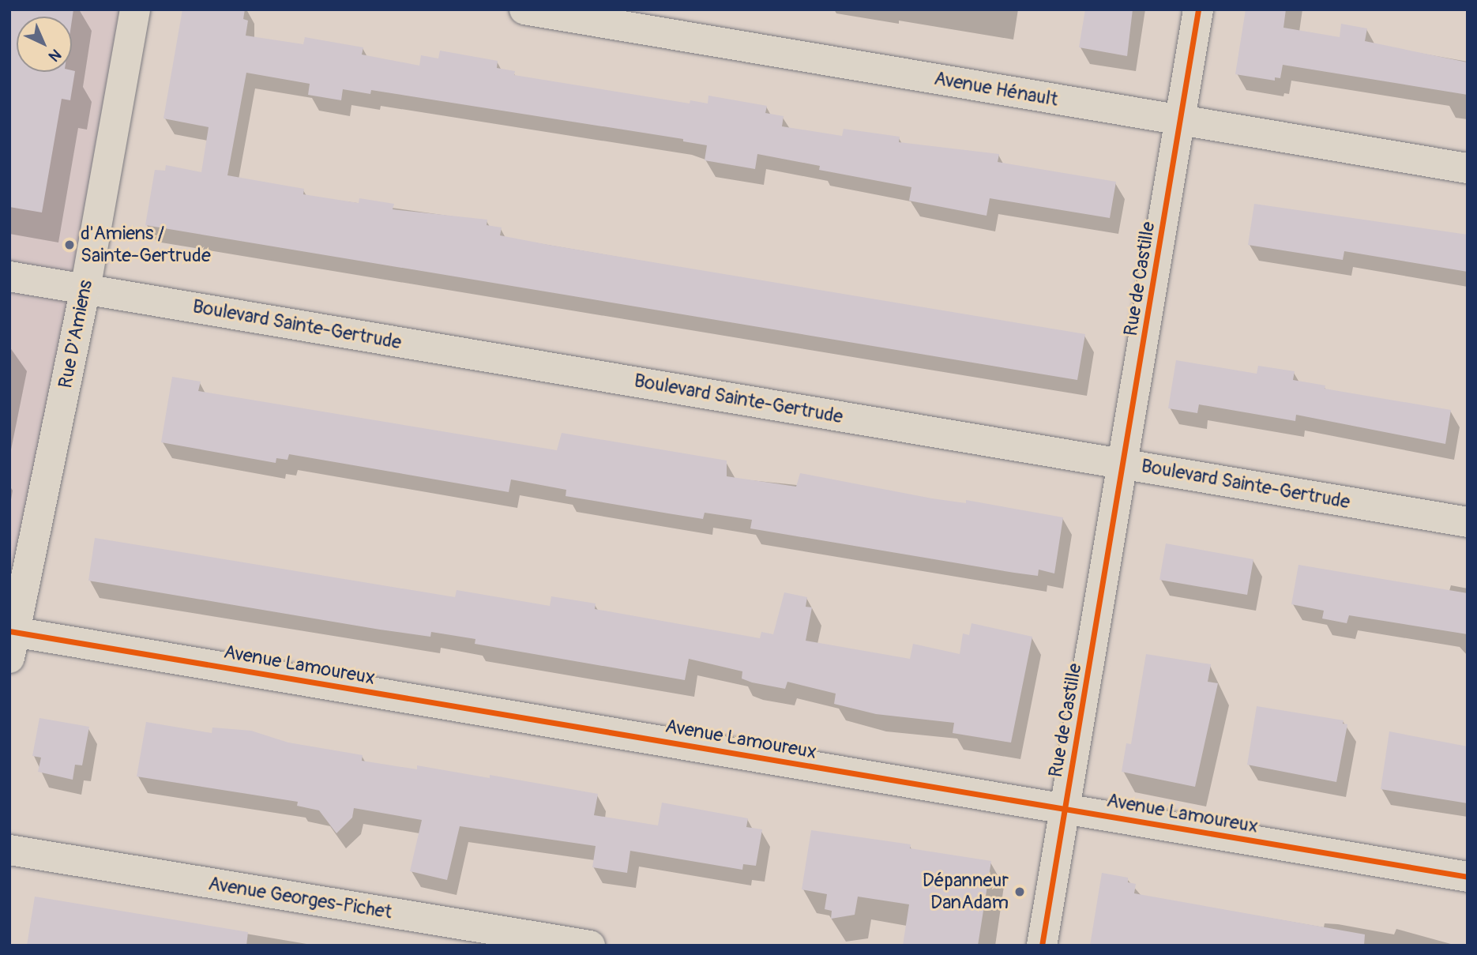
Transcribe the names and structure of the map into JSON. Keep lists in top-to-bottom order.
{
  "streets": {
    "street": [
      "Avenue Hénault",
      "Rue de Castille",
      "Boulevard Sainte-Gertrude",
      "Rue D'Amiens",
      "Avenue Lamoureux",
      "Avenue Georges-Pichet"
    ]
  },
  "crossings": [
    ["Avenue Hénault", "Rue de Castille"],
    ["Rue de Castille", "Boulevard Sainte-Gertrude"],
    ["Rue de Castille", "Avenue Lamoureux"],
    ["Boulevard Sainte-Gertrude", "Rue D'Amiens"],
    ["Rue D'Amiens", "Avenue Lamoureux"]
  ],
  "places": ["d'Amiens / Sainte-Gertrude", "Dépanneur DanAdam"],
  "north": "bottom right"
}
